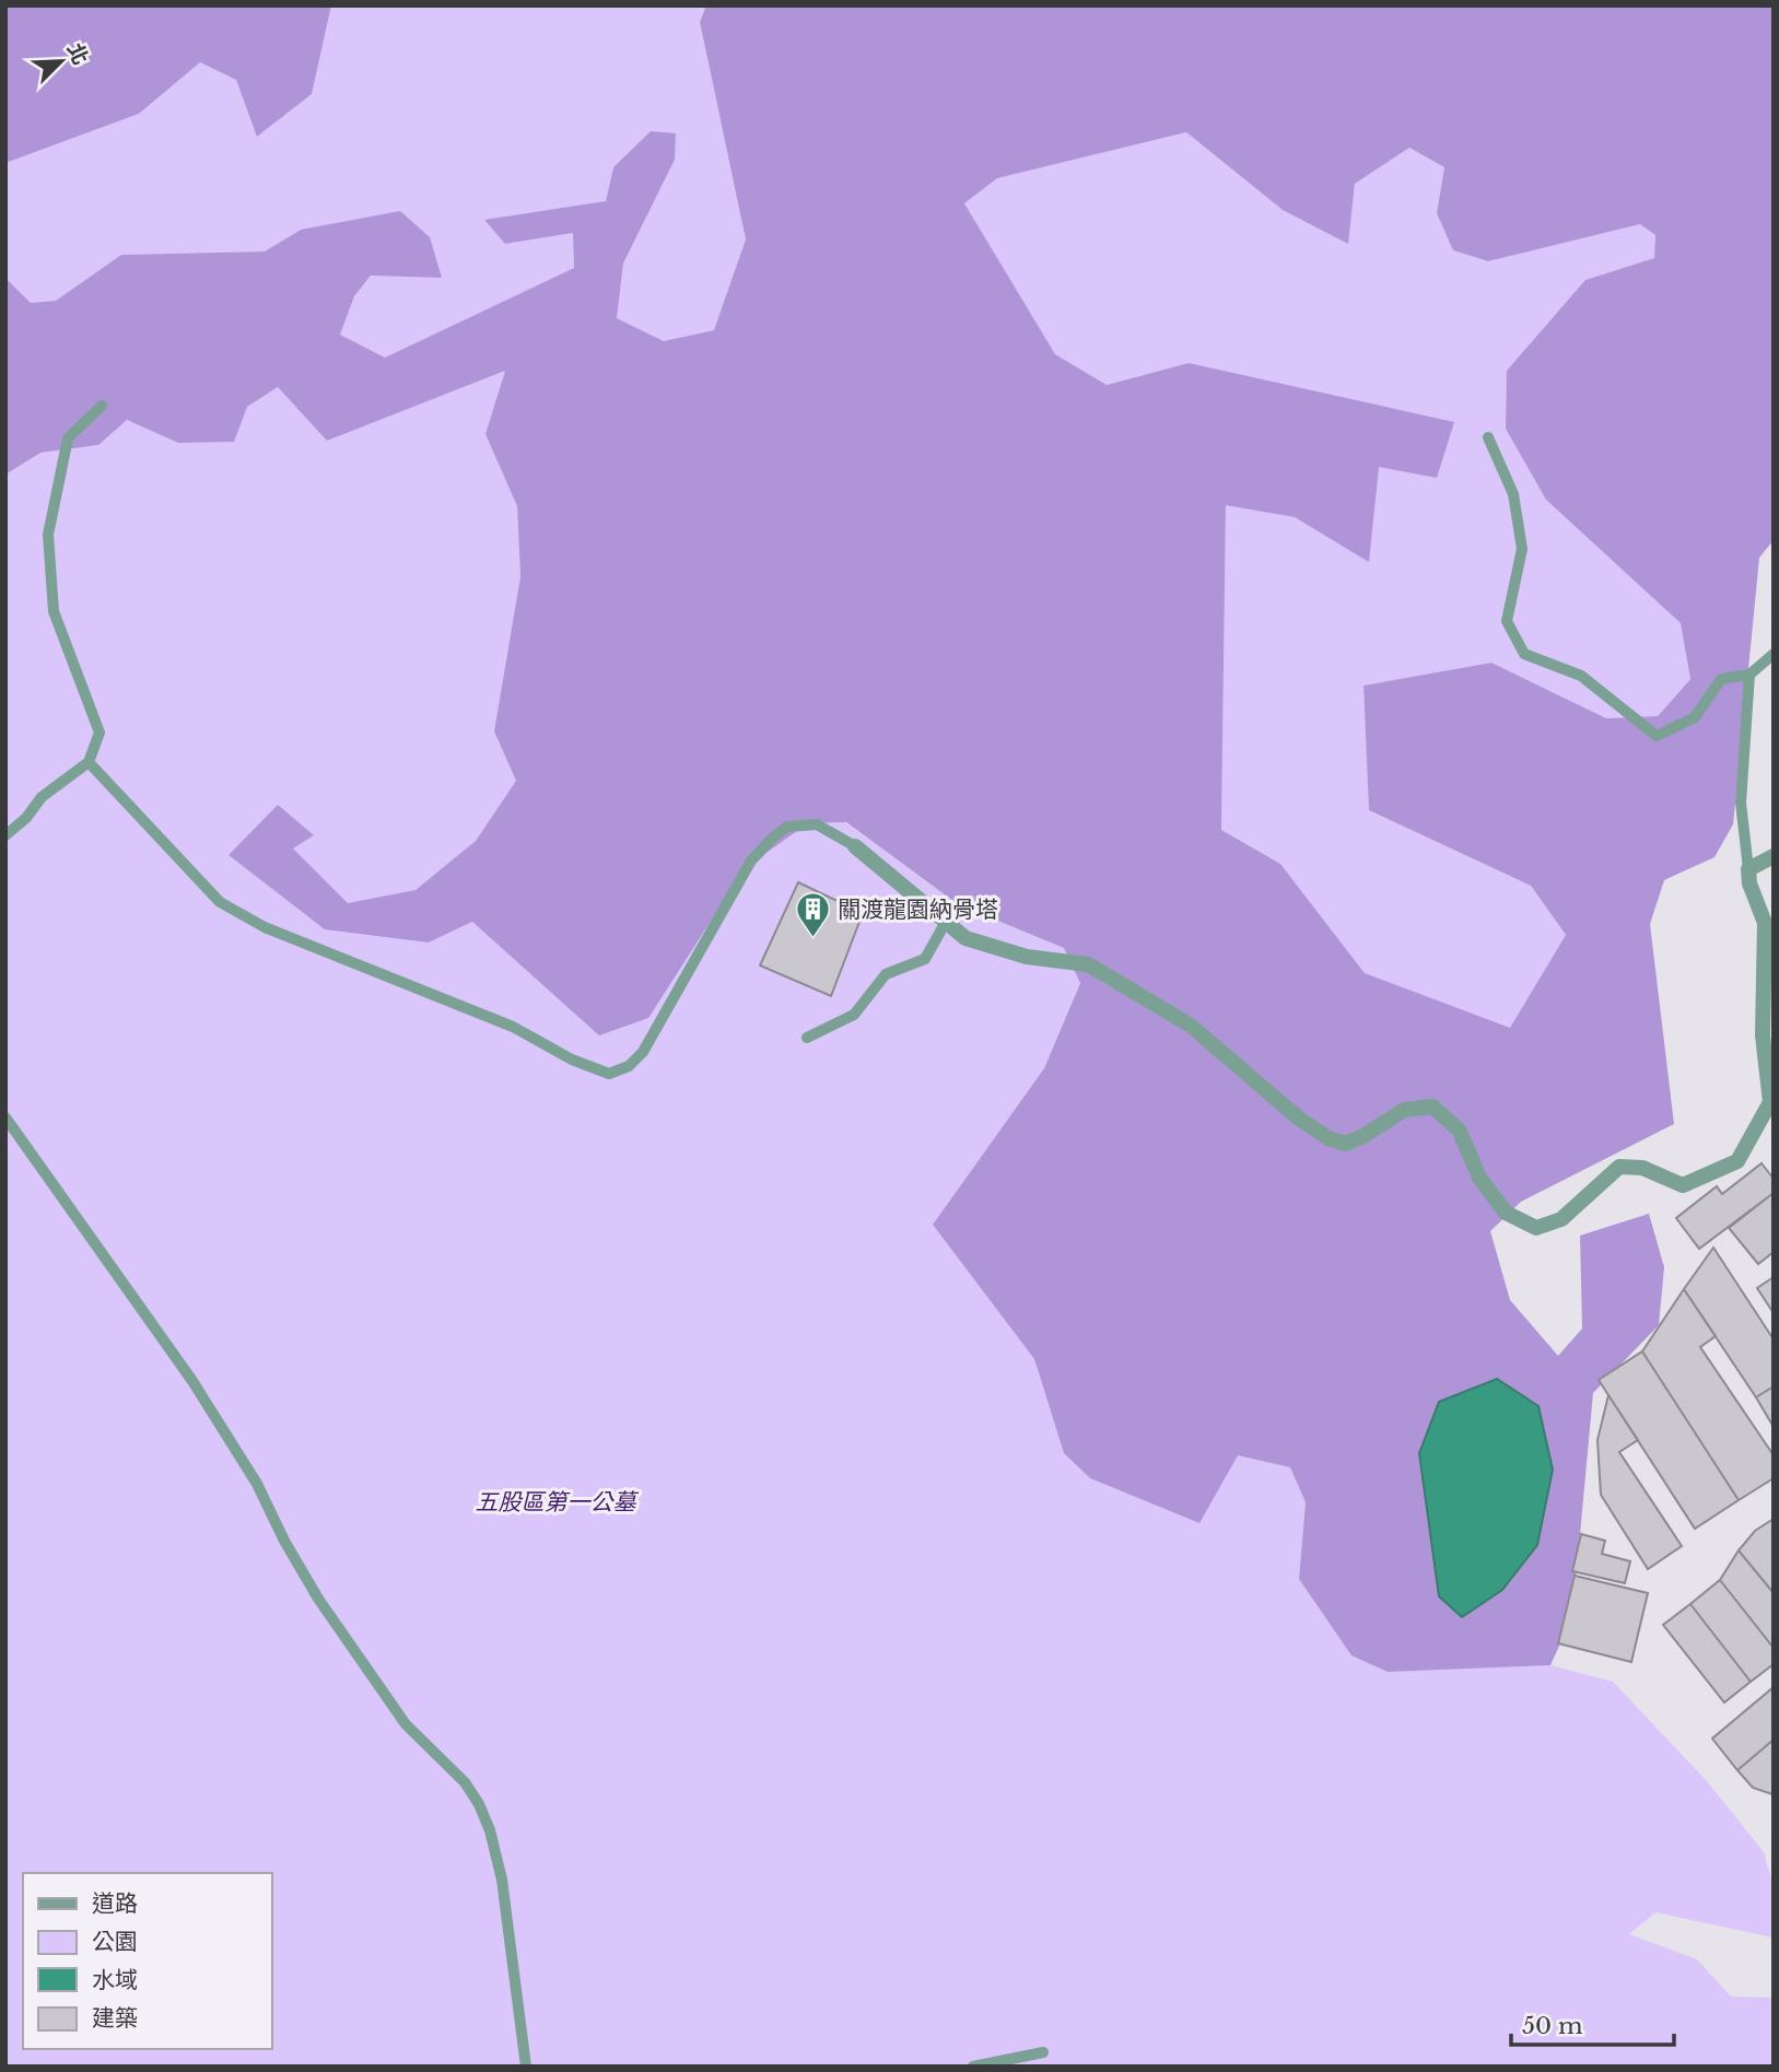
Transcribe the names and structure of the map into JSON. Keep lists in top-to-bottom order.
{
  "parks": ["五股區第一公墓"],
  "places": {
    "building": ["關渡龍園納骨塔"]
  },
  "legend": [
    "道路",
    "公園",
    "水域",
    "建築"
  ],
  "scale_bar": "50 m",
  "north": "top right"
}
